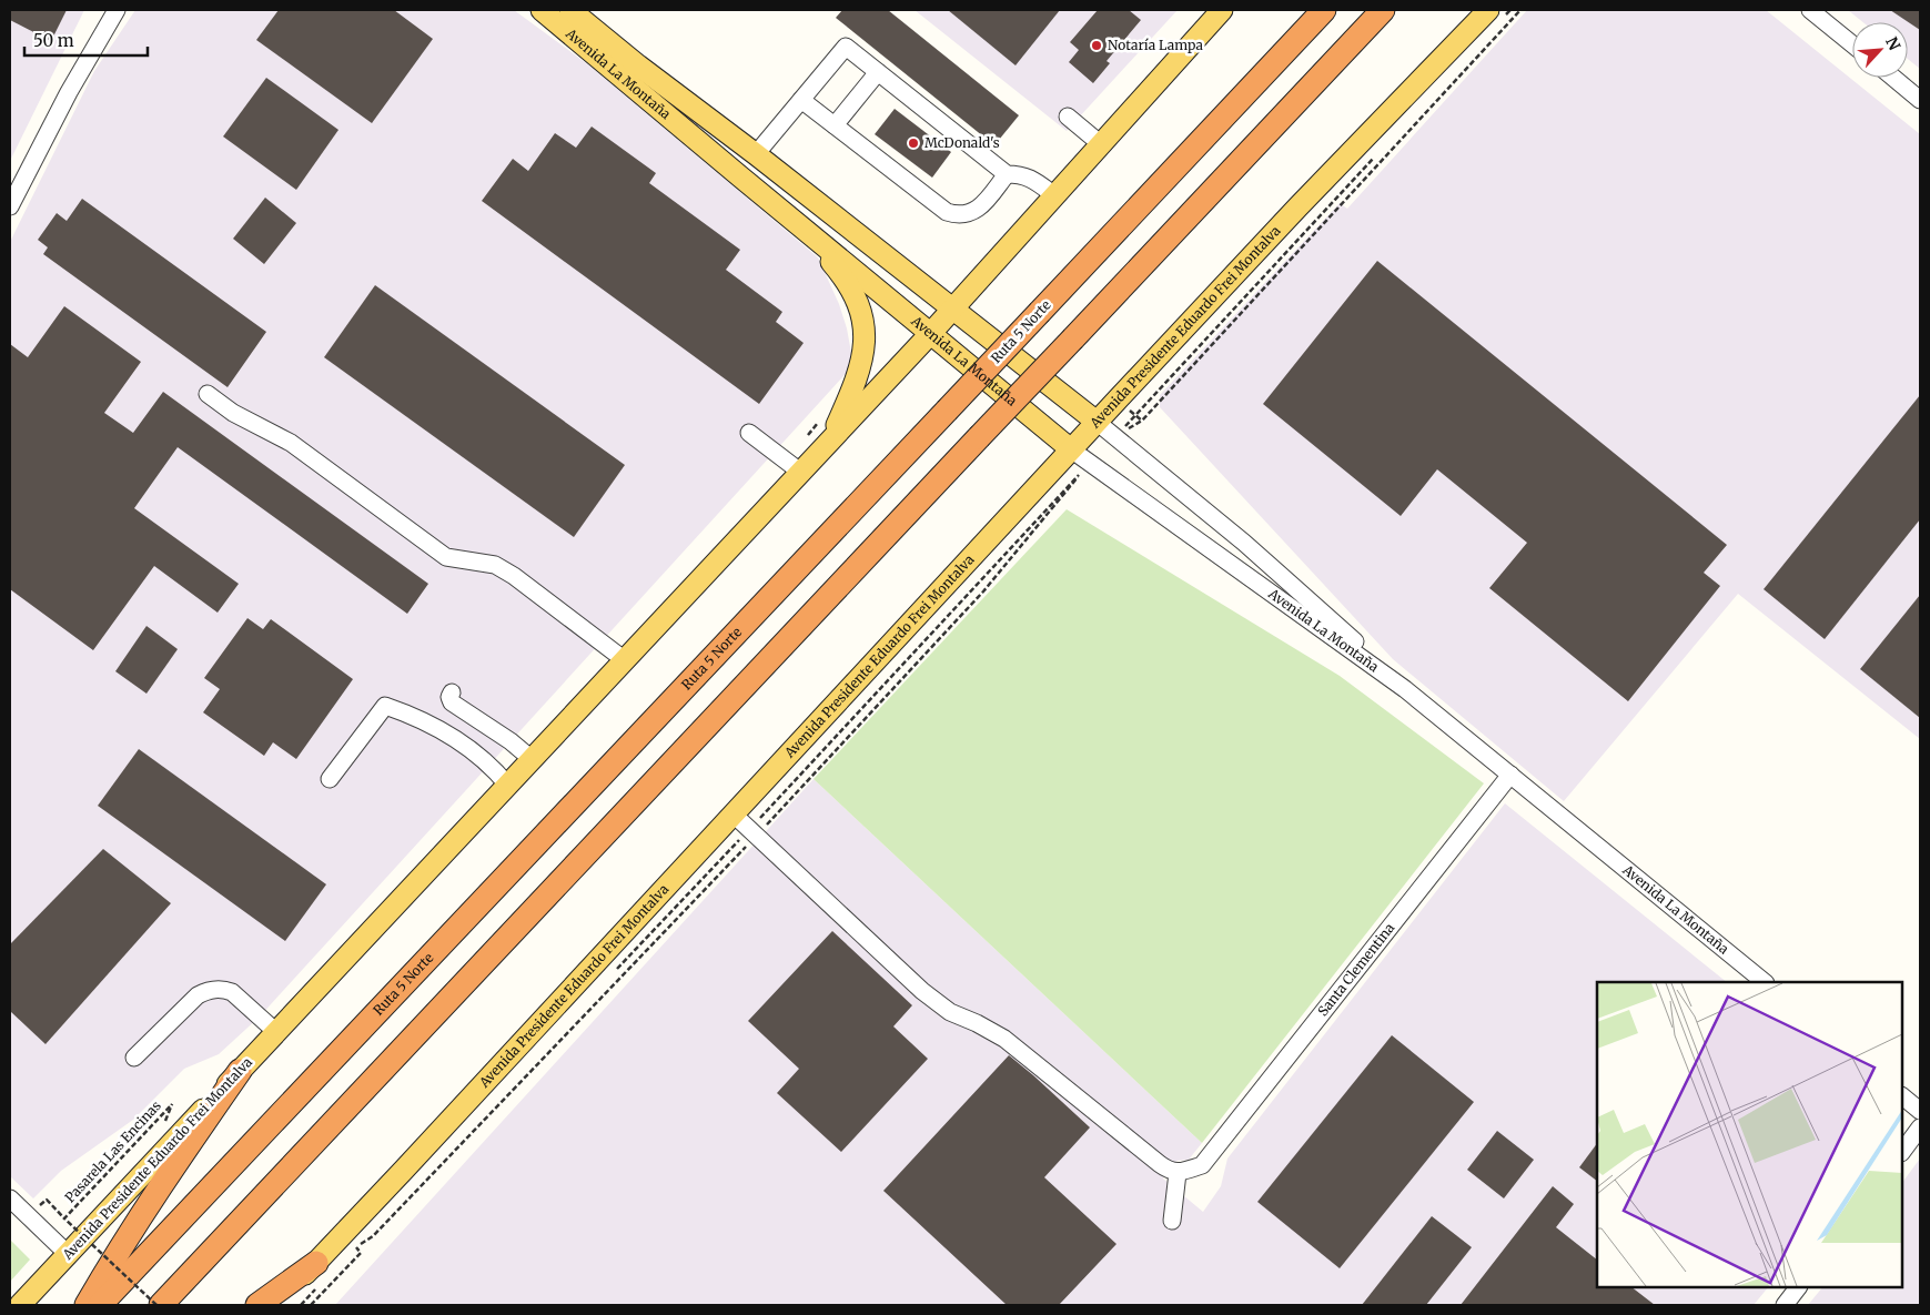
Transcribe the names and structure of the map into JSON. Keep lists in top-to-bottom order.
{
  "streets": {
    "highway": ["Ruta 5 Norte"],
    "main road": ["Avenida La Montaña", "Avenida Presidente Eduardo Frei Montalva"],
    "street": ["Santa Clementina"],
    "path": ["Pasarela Las Encinas"]
  },
  "crossings": [
    ["Avenida La Montaña", "Avenida Presidente Eduardo Frei Montalva"],
    ["Avenida La Montaña", "Santa Clementina"]
  ],
  "places": ["Notaría Lampa", "McDonald's"],
  "scale_bar": "50 m",
  "north": "top right"
}
